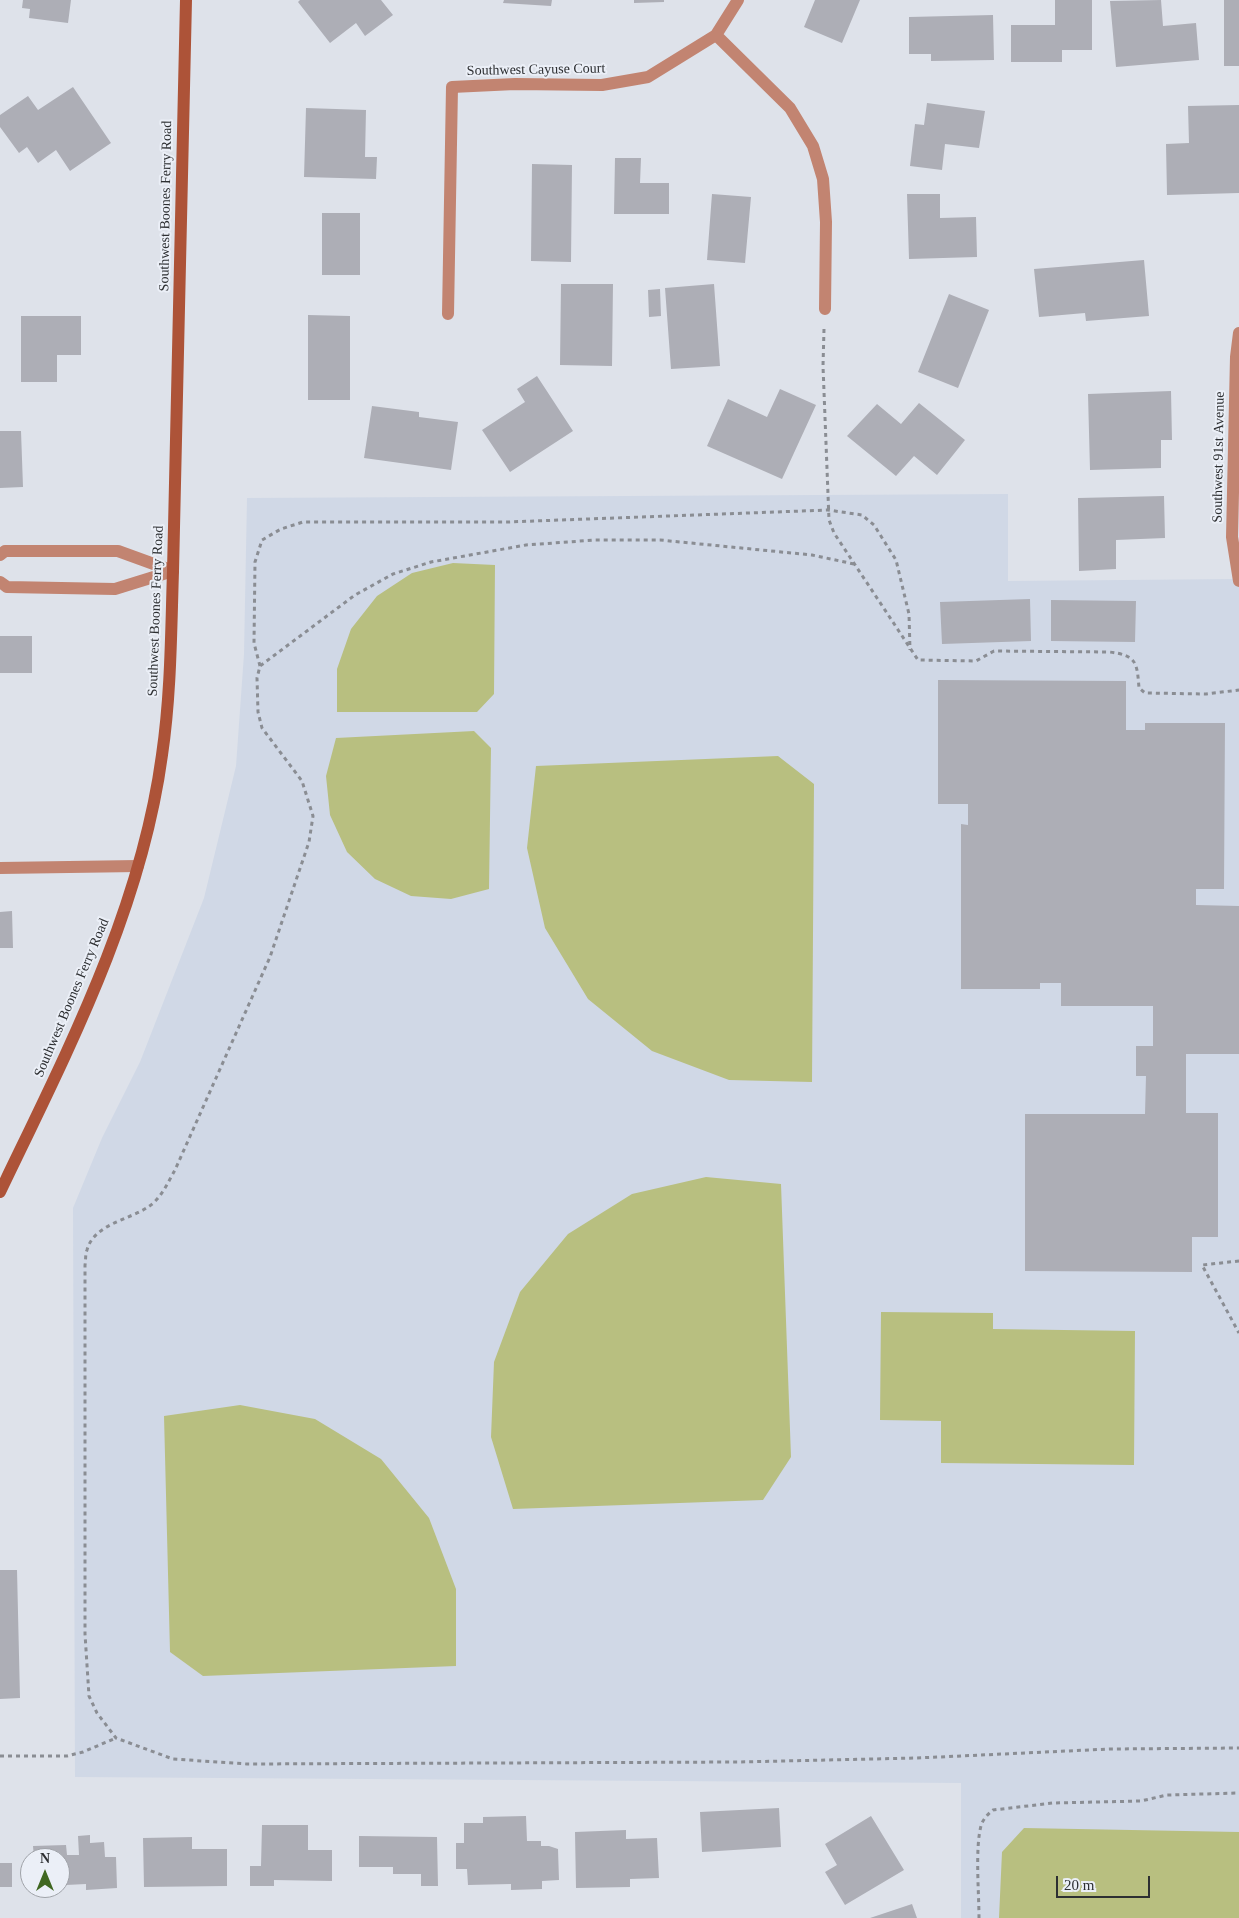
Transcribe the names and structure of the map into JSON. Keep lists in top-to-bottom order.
{
  "streets": {
    "main road": ["Southwest Boones Ferry Road"],
    "street": ["Southwest Cayuse Court", "Southwest 91st Avenue"]
  },
  "scale_bar": "20 m",
  "north": "top"
}
